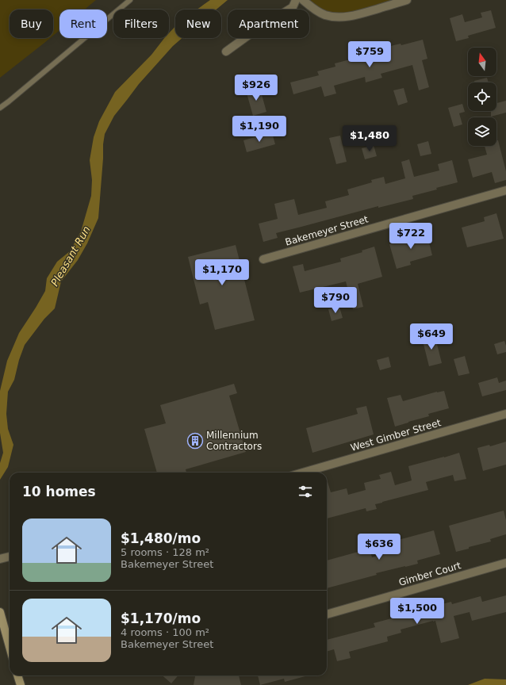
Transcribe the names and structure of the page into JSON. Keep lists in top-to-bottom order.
{
  "streets": {
    "street": ["Bakemeyer Street", "West Gimber Street", "Gimber Court"]
  },
  "water": ["Pleasant Run"],
  "places": {
    "building": ["Millennium Contractors"]
  },
  "north": "top",
  "page": {
    "chip": [
      "Buy",
      "Rent",
      "Filters",
      "New",
      "Apartment"
    ],
    "price": [
      "$759",
      "$926",
      "$1,190",
      "$1,480",
      "$722",
      "$1,170",
      "$790",
      "$649",
      "$636",
      "$1,500"
    ],
    "heading": "10 homes",
    "list": [
      {
        "name": "$1,480/mo",
        "note": "5 rooms · 128 m² · Bakemeyer Street"
      },
      {
        "name": "$1,170/mo",
        "note": "4 rooms · 100 m² · Bakemeyer Street"
      }
    ]
  }
}
